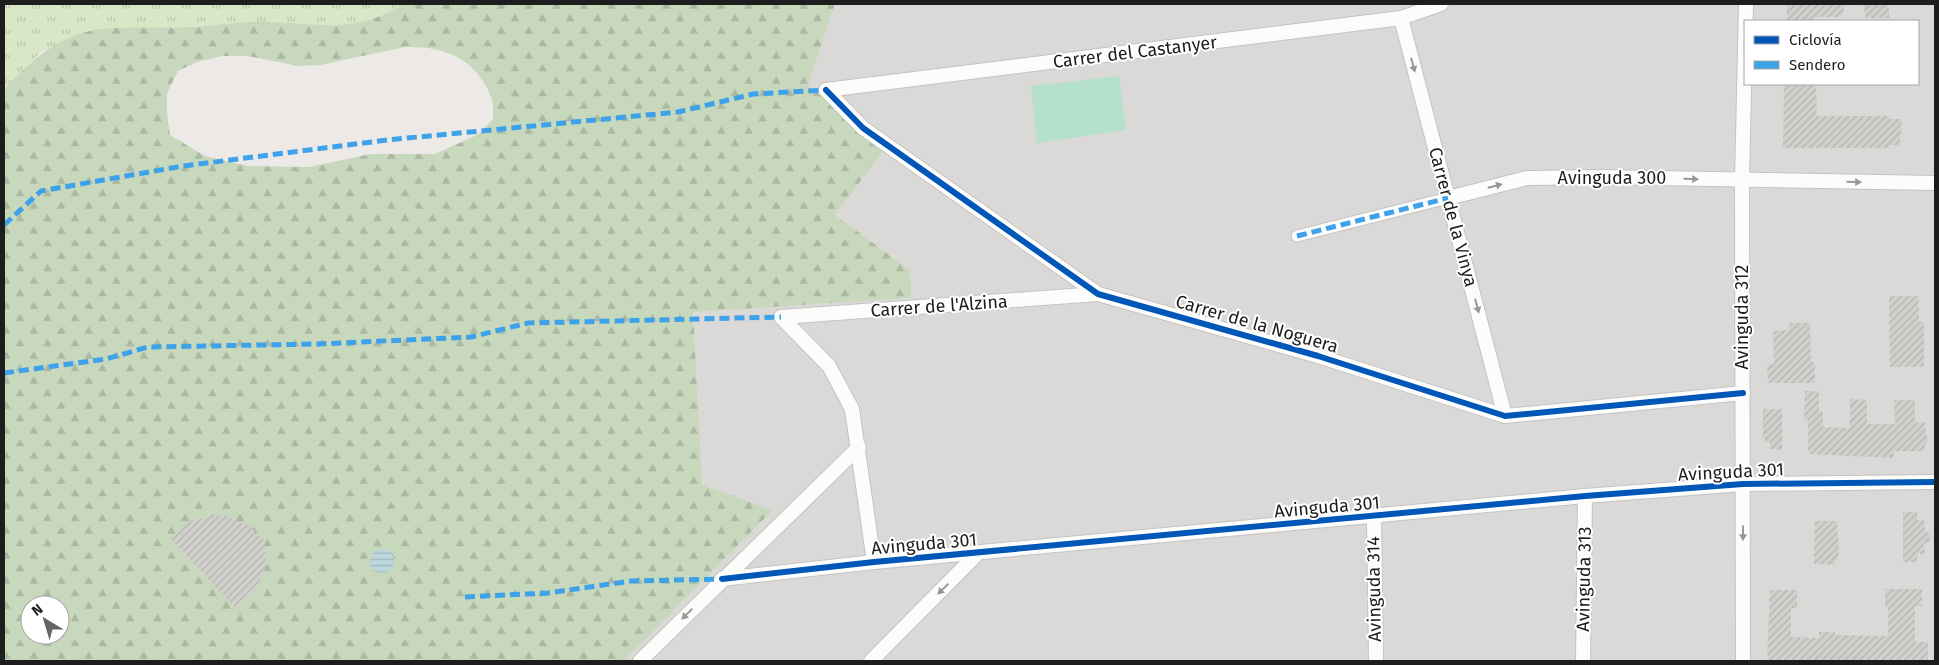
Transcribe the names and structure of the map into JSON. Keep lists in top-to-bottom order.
{
  "streets": {
    "street": [
      "Carrer del Castanyer",
      "Avinguda 300",
      "Carrer de la Vinya",
      "Carrer de l'Alzina",
      "Avinguda 312",
      "Carrer de la Noguera",
      "Avinguda 301",
      "Avinguda 313",
      "Avinguda 314"
    ]
  },
  "crossings": [
    ["Carrer del Castanyer", "Carrer de la Vinya"],
    ["Carrer del Castanyer", "Carrer de la Noguera"],
    ["Avinguda 300", "Carrer de la Vinya"],
    ["Avinguda 300", "Avinguda 312"],
    ["Carrer de la Vinya", "Carrer de la Noguera"],
    ["Carrer de l'Alzina", "Carrer de la Noguera"],
    ["Avinguda 312", "Carrer de la Noguera"],
    ["Avinguda 312", "Avinguda 301"],
    ["Avinguda 301", "Avinguda 313"],
    ["Avinguda 301", "Avinguda 314"]
  ],
  "one_way": ["Avinguda 300", "Carrer de la Vinya"],
  "legend": ["Ciclovía", "Sendero"],
  "north": "top left"
}
